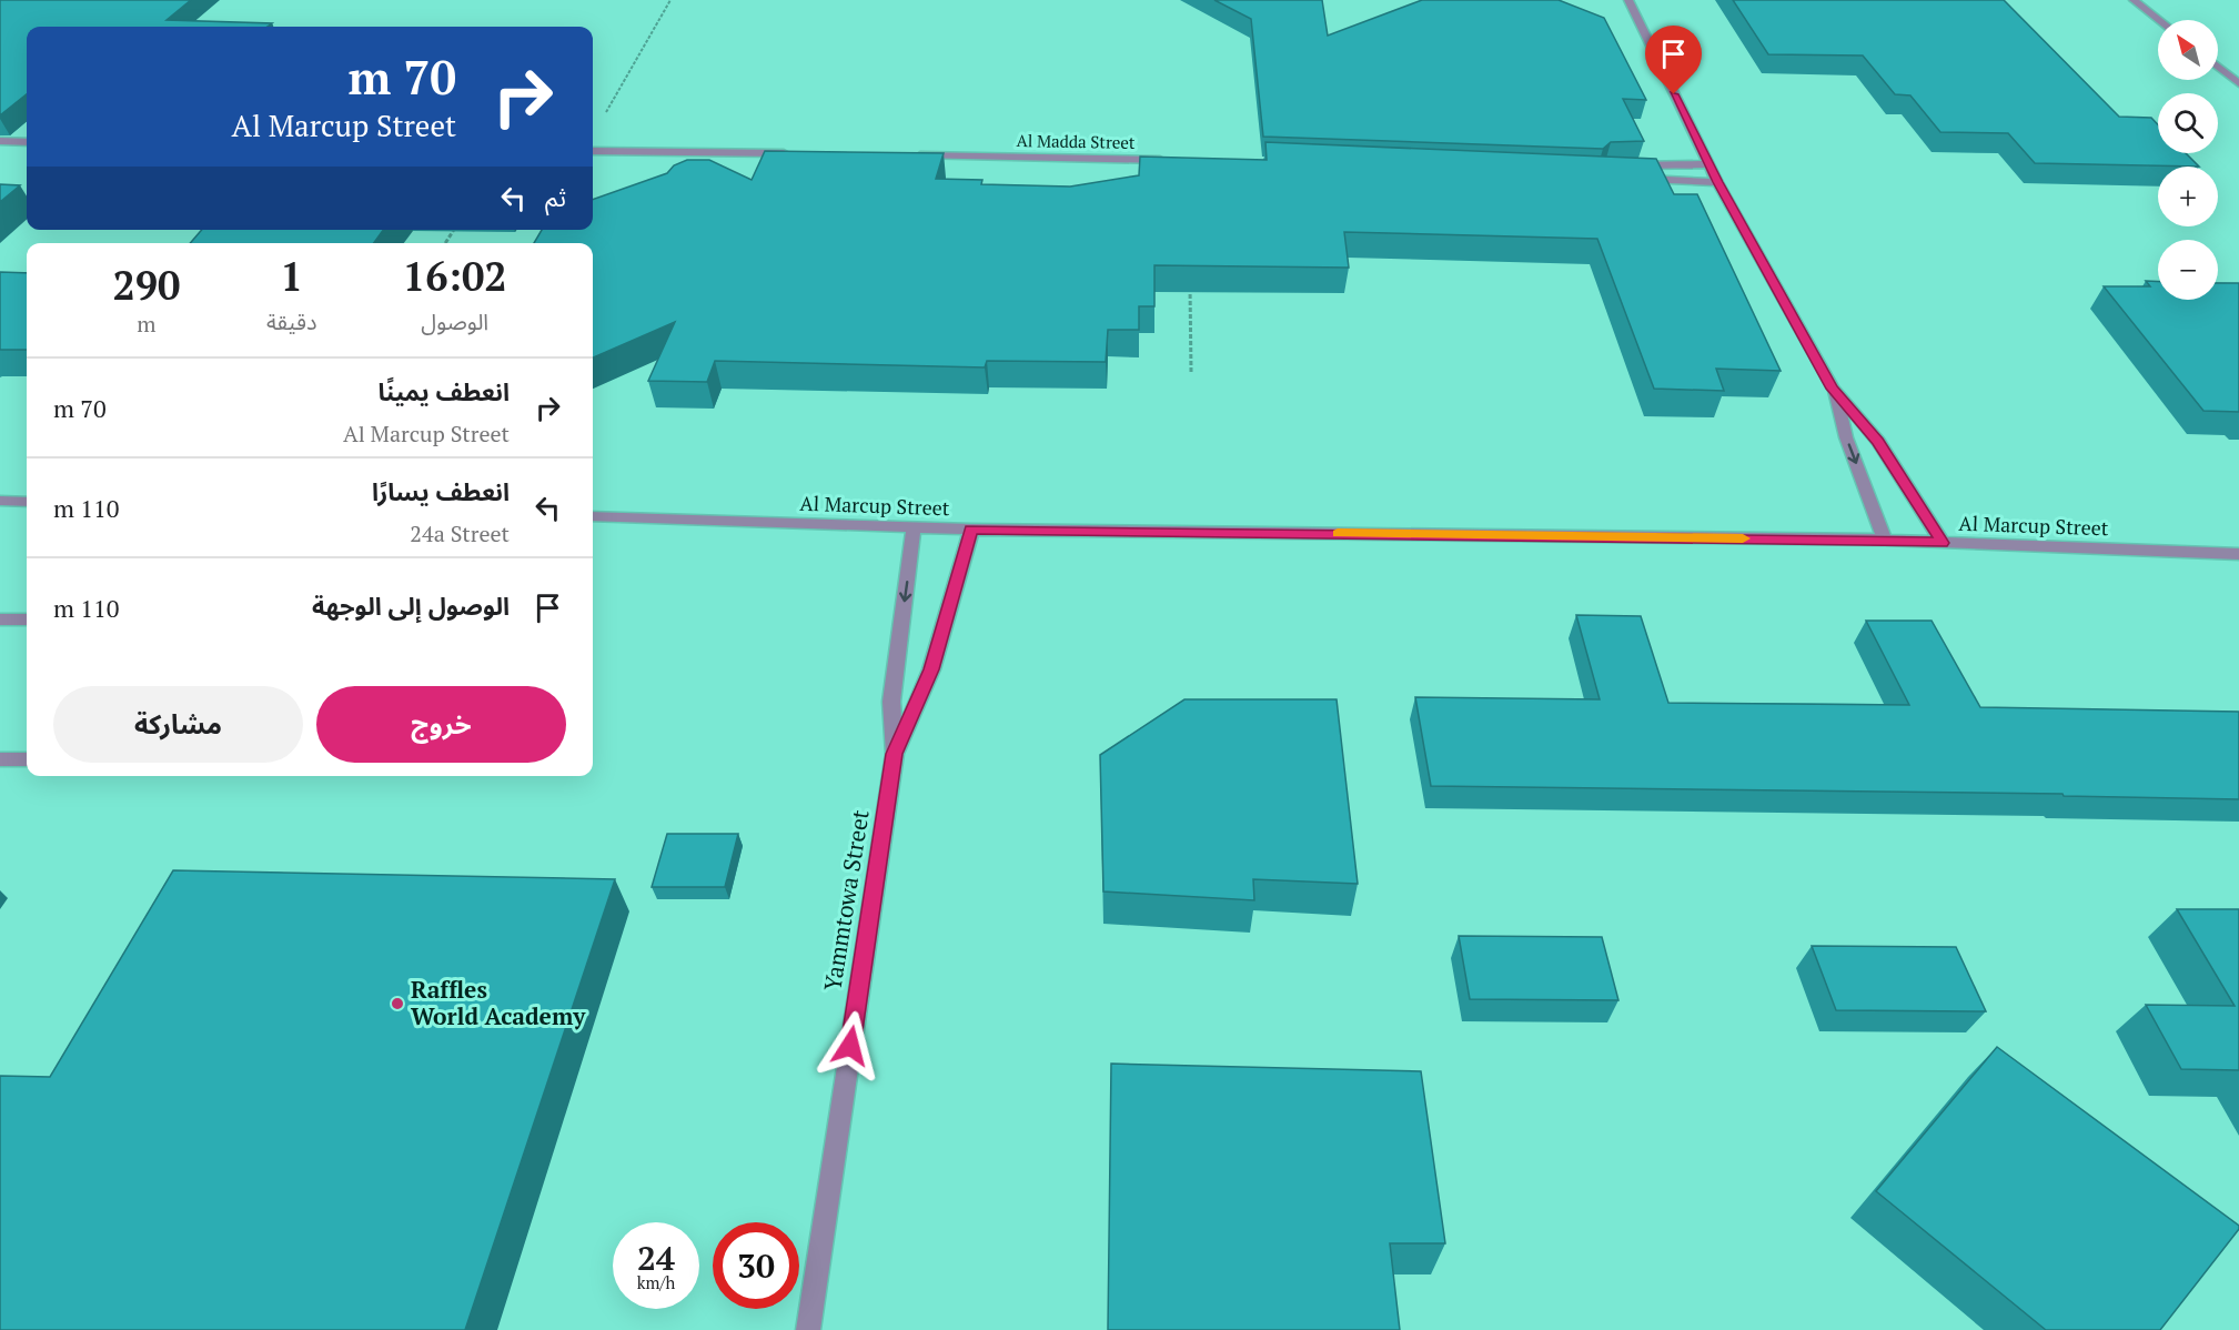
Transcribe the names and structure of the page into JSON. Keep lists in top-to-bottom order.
{
  "streets": {
    "street": ["Al Madda Street", "Al Marcup Street", "Yammtowa Street"]
  },
  "crossings": [
    ["Al Marcup Street", "Yammtowa Street"]
  ],
  "places": ["Raffles World Academy"],
  "north": "top left",
  "page": {
    "map_buttons": ["+", "−"],
    "turn": ["70 m", "Al Marcup Street"],
    "then": "ثم",
    "eta": [
      "16:02",
      "الوصول",
      "1",
      "دقيقة",
      "290",
      "m"
    ],
    "list": [
      {
        "name": "انعطف يمينًا",
        "note": "Al Marcup Street",
        "value": "70 m"
      },
      {
        "name": "انعطف يسارًا",
        "note": "24a Street",
        "value": "110 m"
      },
      {
        "name": "الوصول إلى الوجهة",
        "value": "110 m"
      }
    ],
    "buttons": ["خروج", "مشاركة"],
    "speed": "24 km/h",
    "limit": "30"
  }
}
